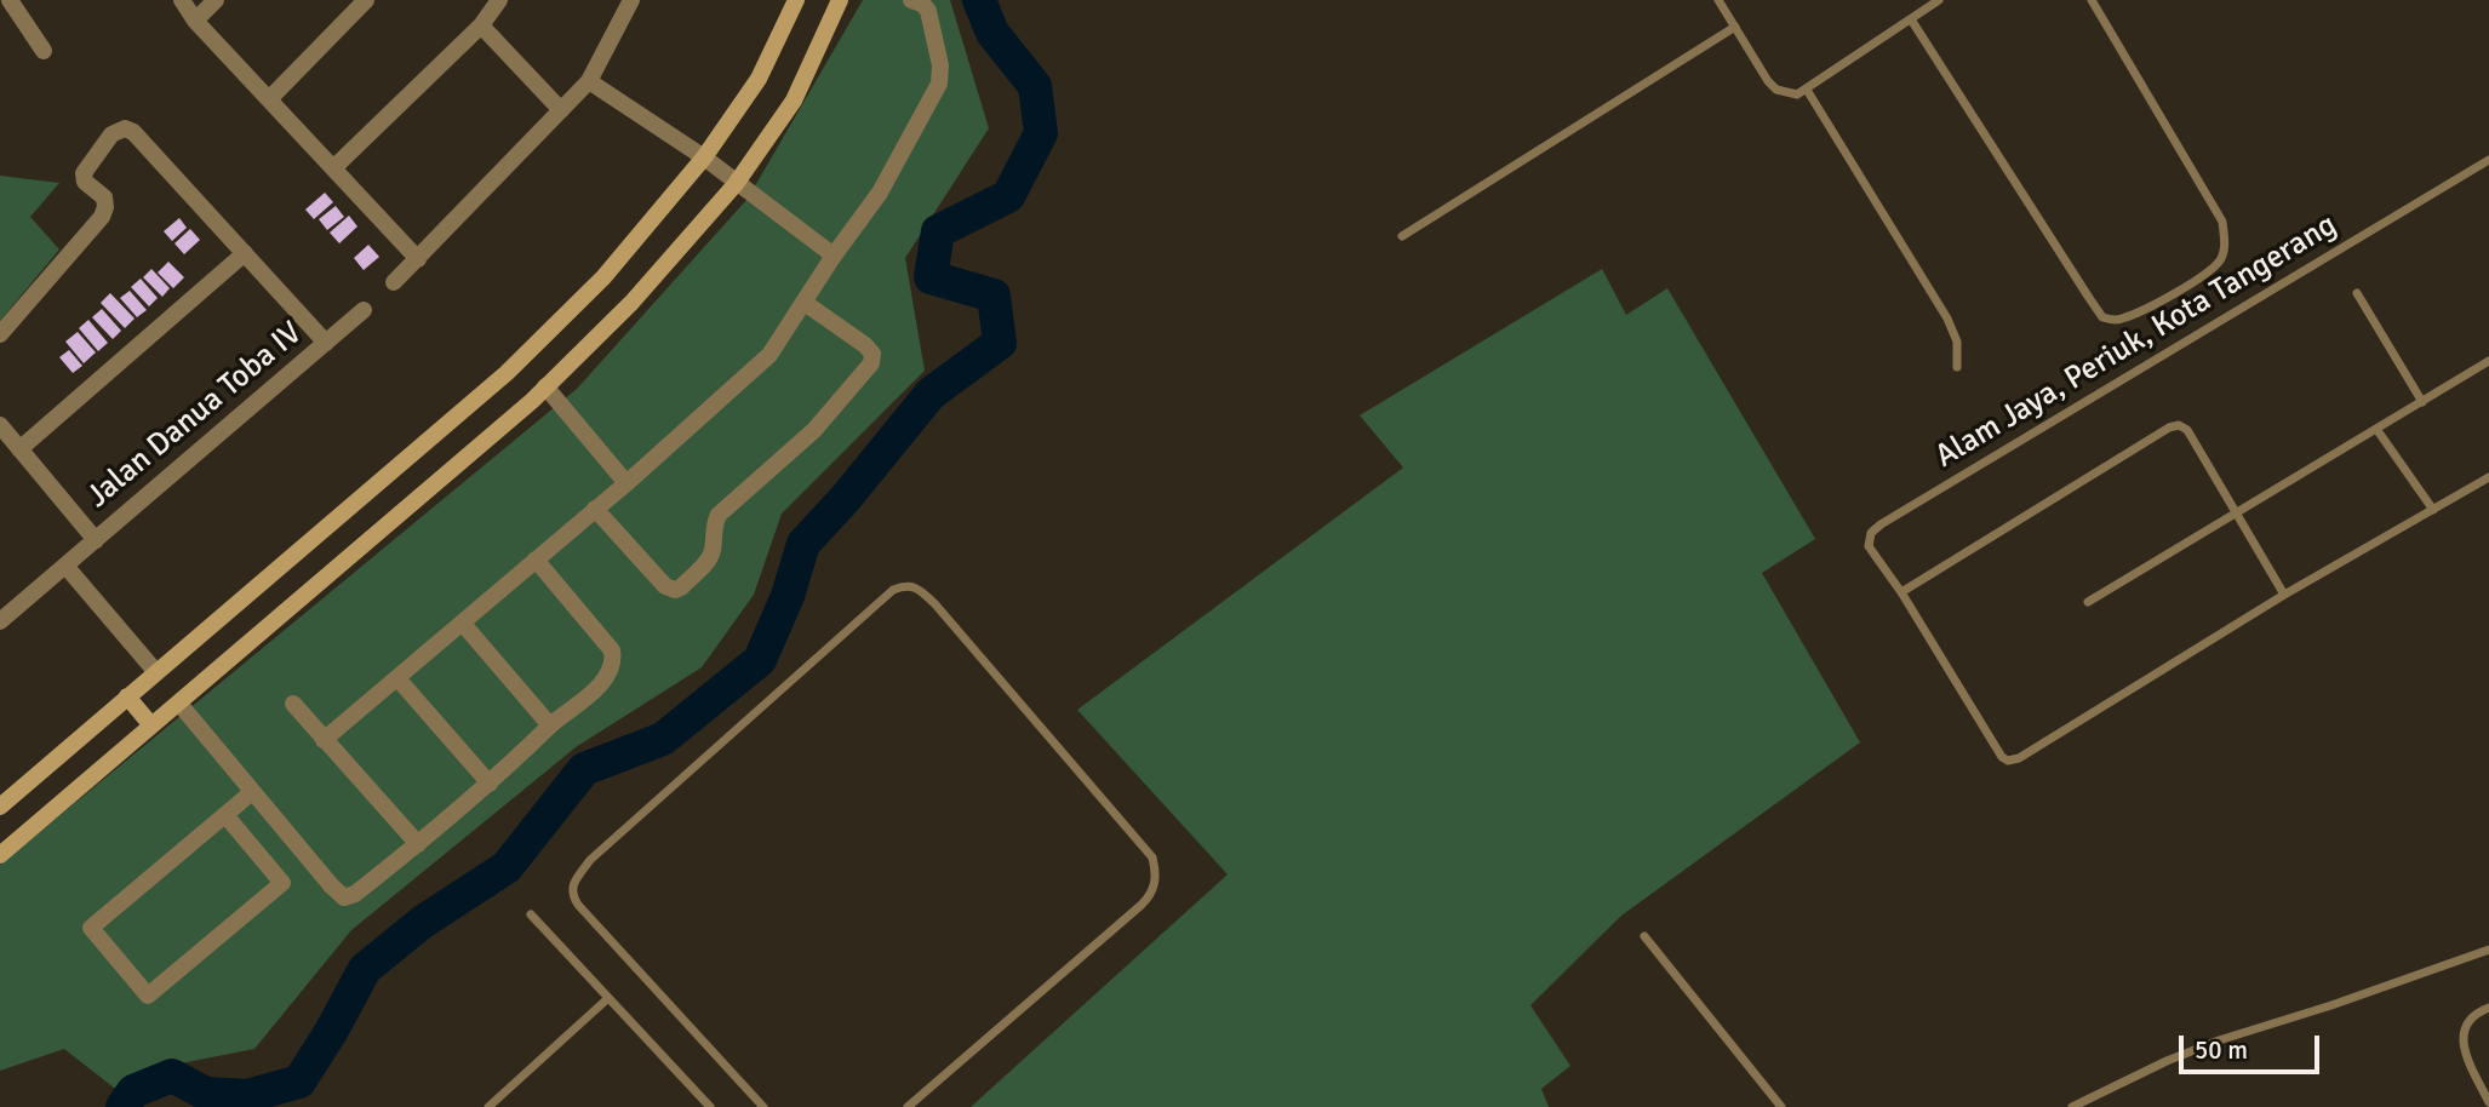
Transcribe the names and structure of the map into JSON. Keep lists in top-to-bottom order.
{
  "streets": {
    "street": ["Jalan Danua Toba IV"],
    "lane": ["Alam Jaya, Periuk, Kota Tangerang"]
  },
  "scale_bar": "50 m"
}
